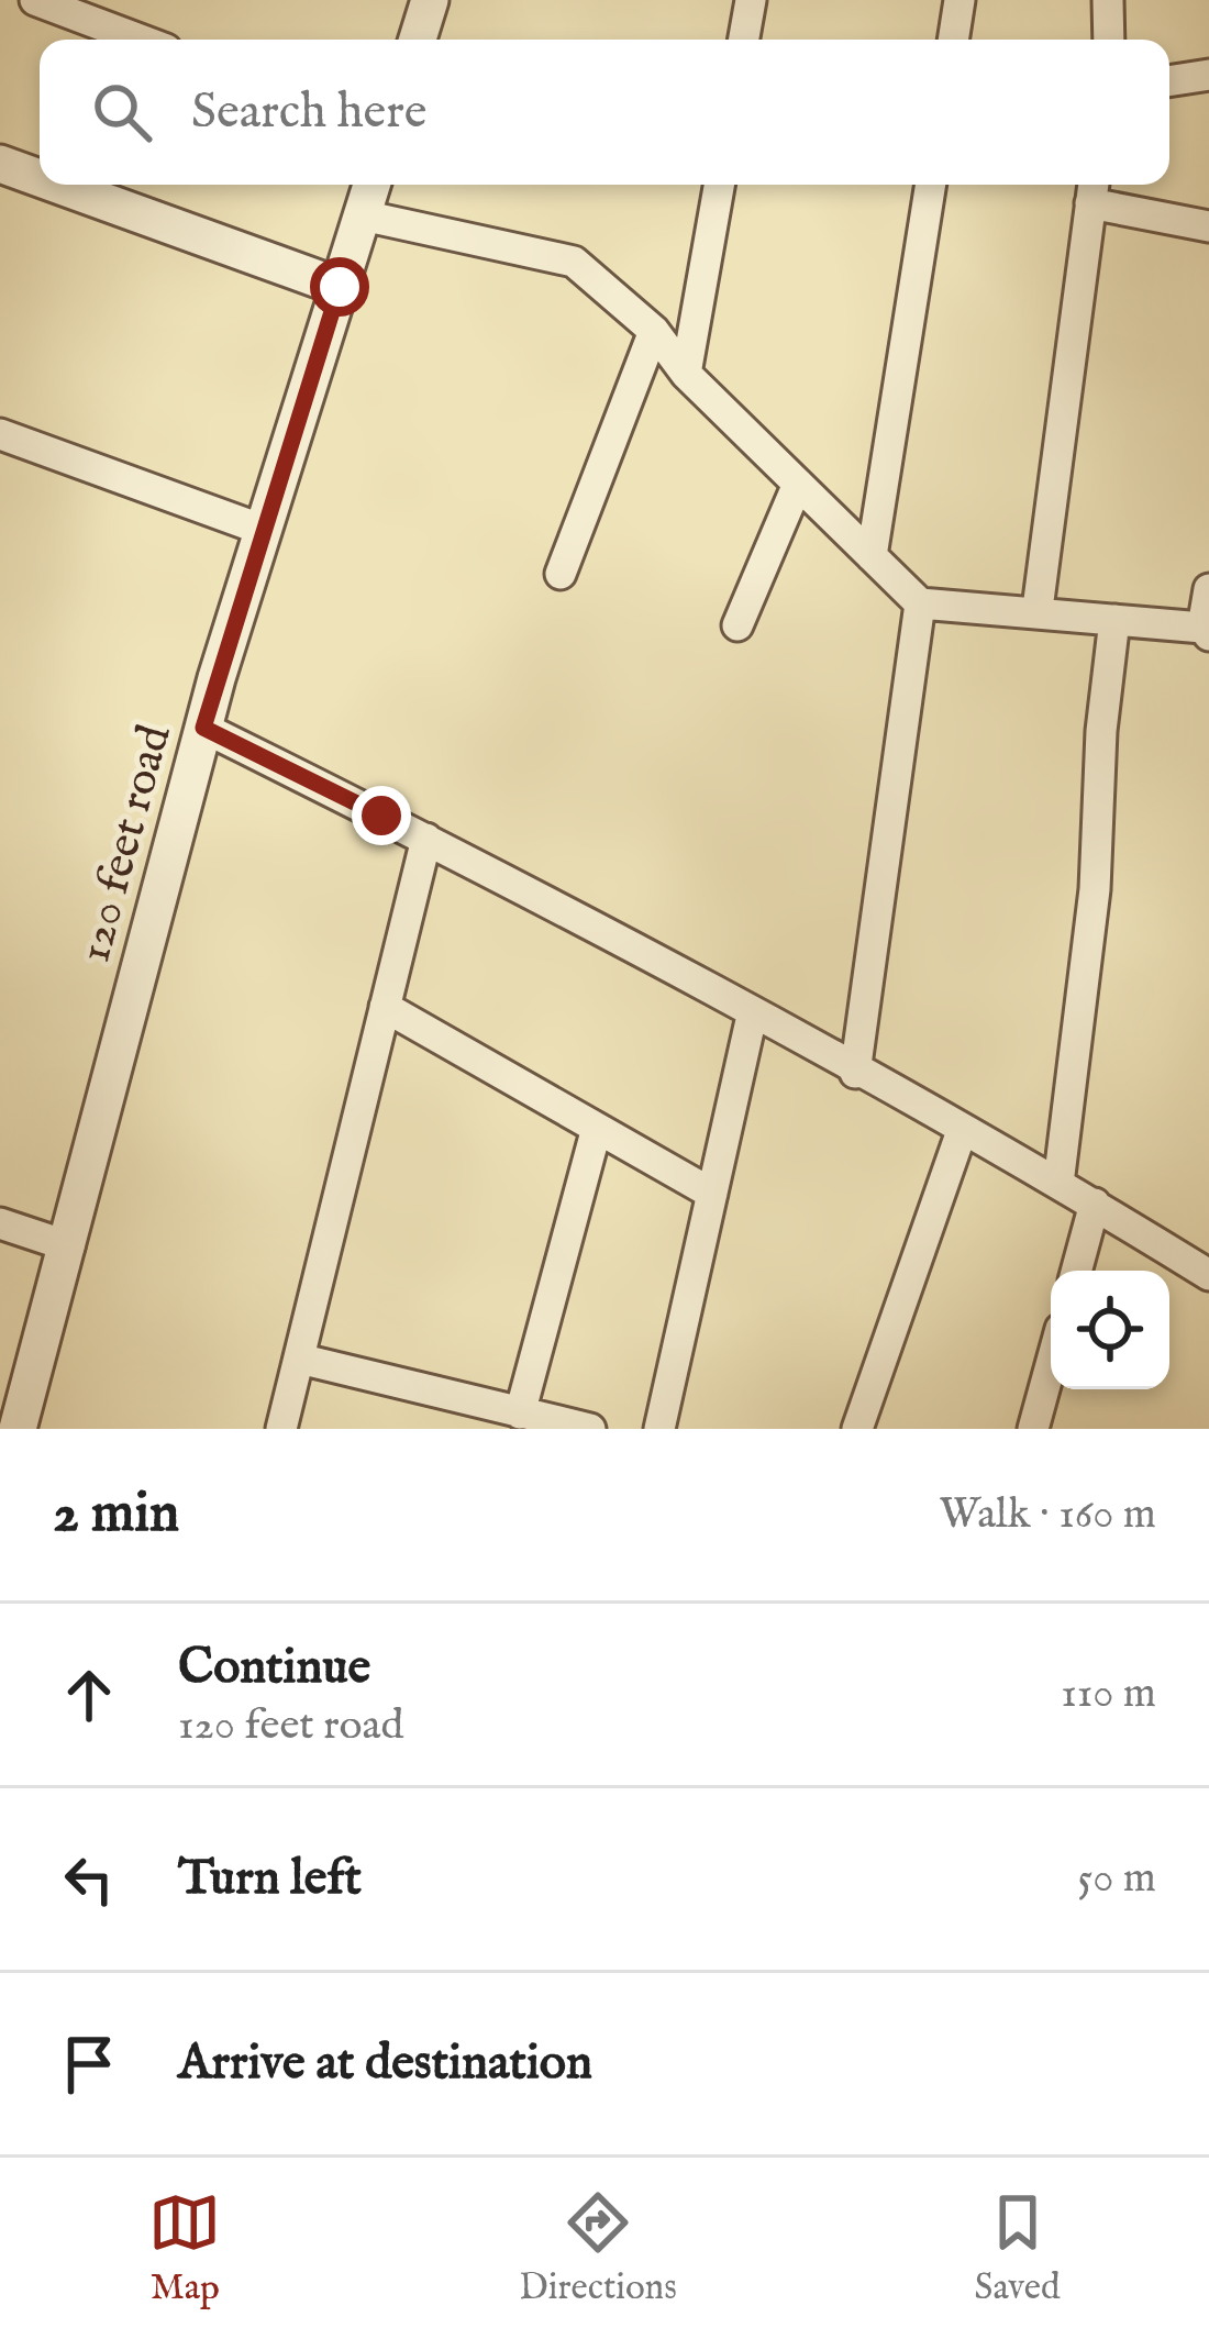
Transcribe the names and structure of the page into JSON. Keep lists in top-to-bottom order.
{
  "streets": {
    "street": ["120 feet road"]
  },
  "page": {
    "search": "Search here",
    "heading": ["2 min", "Walk · 160 m"],
    "list": [
      ["Continue", "120 feet road", "110 m"],
      ["Turn left", "50 m"],
      "Arrive at destination"
    ],
    "nav": ["Map", "Directions", "Saved"]
  }
}
